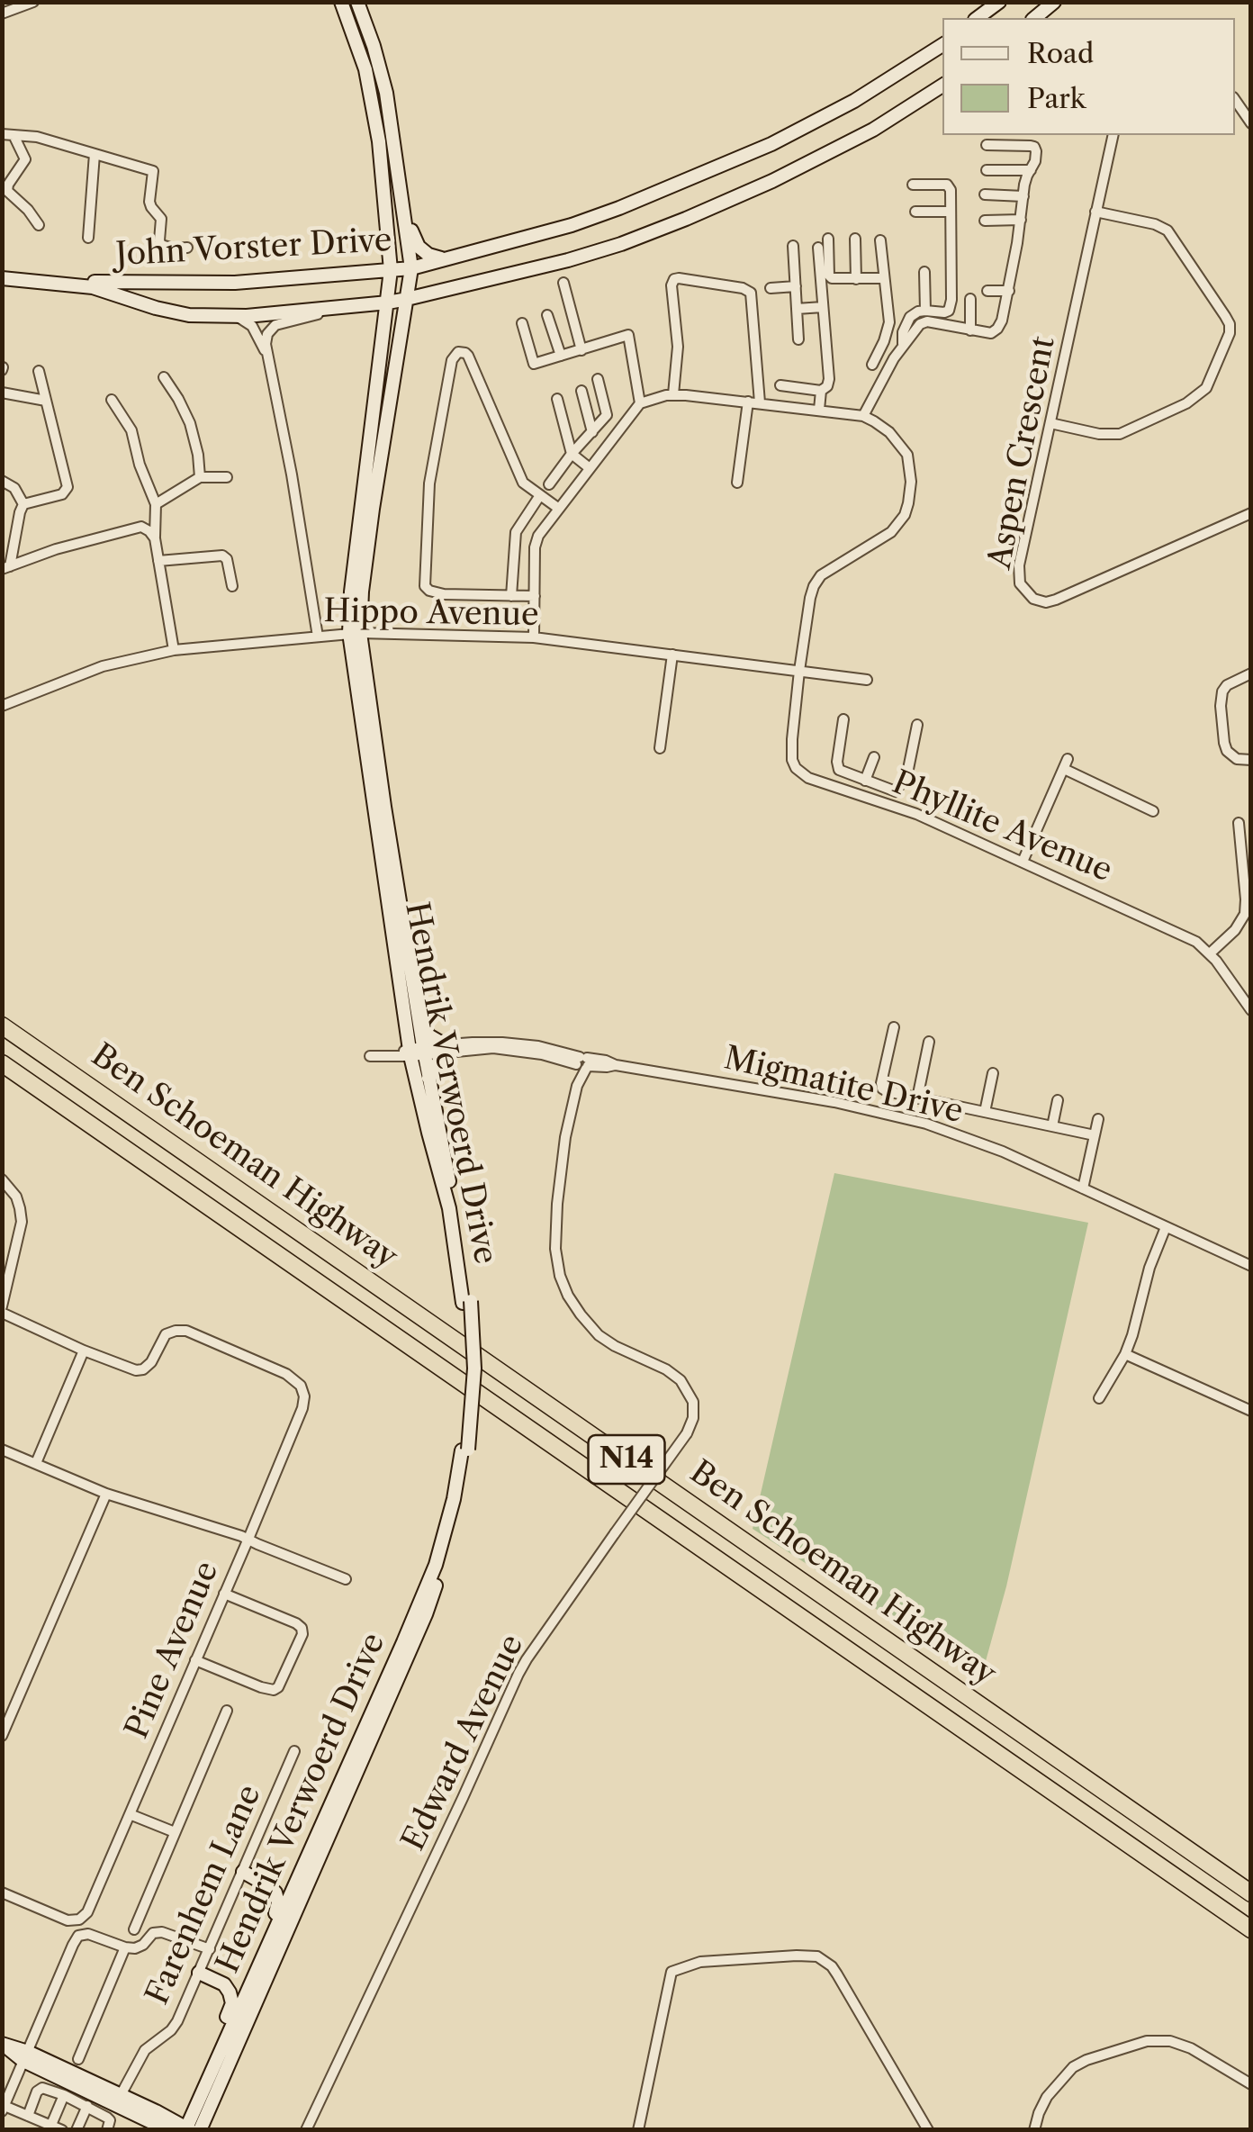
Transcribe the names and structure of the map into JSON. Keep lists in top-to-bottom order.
{
  "streets": {
    "highway": ["Ben Schoeman Highway", "N14"],
    "main road": ["John Vorster Drive", "Hendrik Verwoerd Drive"],
    "street": [
      "Aspen Crescent",
      "Hippo Avenue",
      "Phyllite Avenue",
      "Migmatite Drive",
      "Pine Avenue",
      "Edward Avenue",
      "Farenhem Lane"
    ]
  },
  "crossings": [
    ["John Vorster Drive", "Hendrik Verwoerd Drive"],
    ["Hippo Avenue", "Phyllite Avenue"],
    ["Hippo Avenue", "Hendrik Verwoerd Drive"],
    ["Hendrik Verwoerd Drive", "Migmatite Drive"],
    ["Migmatite Drive", "Edward Avenue"]
  ],
  "legend": ["Road", "Park"]
}
